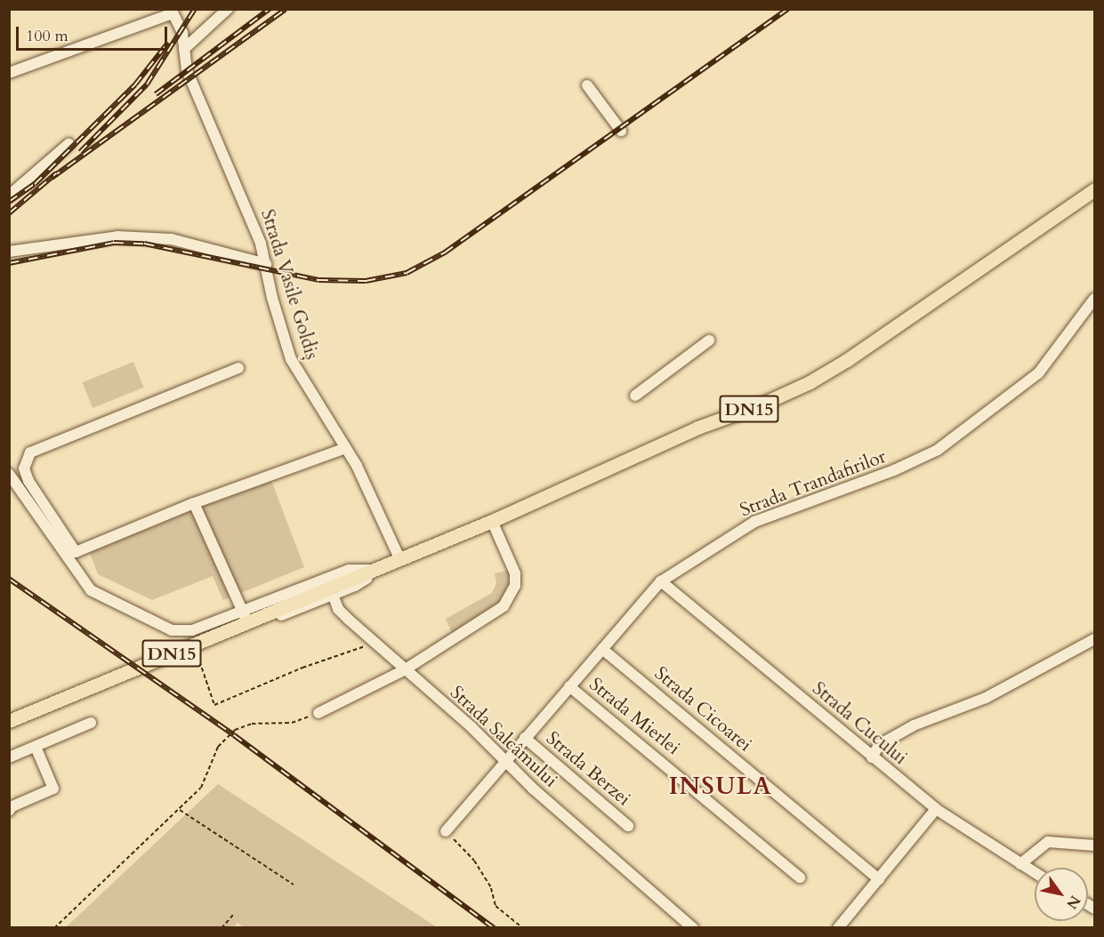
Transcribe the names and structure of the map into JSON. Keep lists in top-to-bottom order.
{
  "streets": {
    "main road": ["DN15"],
    "street": [
      "Strada Vasile Goldiș",
      "Strada Trandafirilor",
      "Strada Cicoarei",
      "Strada Mierlei",
      "Strada Cucului",
      "Strada Salcâmului",
      "Strada Berzei"
    ]
  },
  "crossings": [
    ["Strada Vasile Goldiș", "DN15"],
    ["Strada Trandafirilor", "Strada Cicoarei"],
    ["Strada Trandafirilor", "Strada Mierlei"],
    ["Strada Trandafirilor", "Strada Cucului"],
    ["Strada Trandafirilor", "Strada Salcâmului"],
    ["Strada Trandafirilor", "Strada Berzei"]
  ],
  "districts": ["INSULA"],
  "scale_bar": "100 m",
  "north": "bottom right"
}
